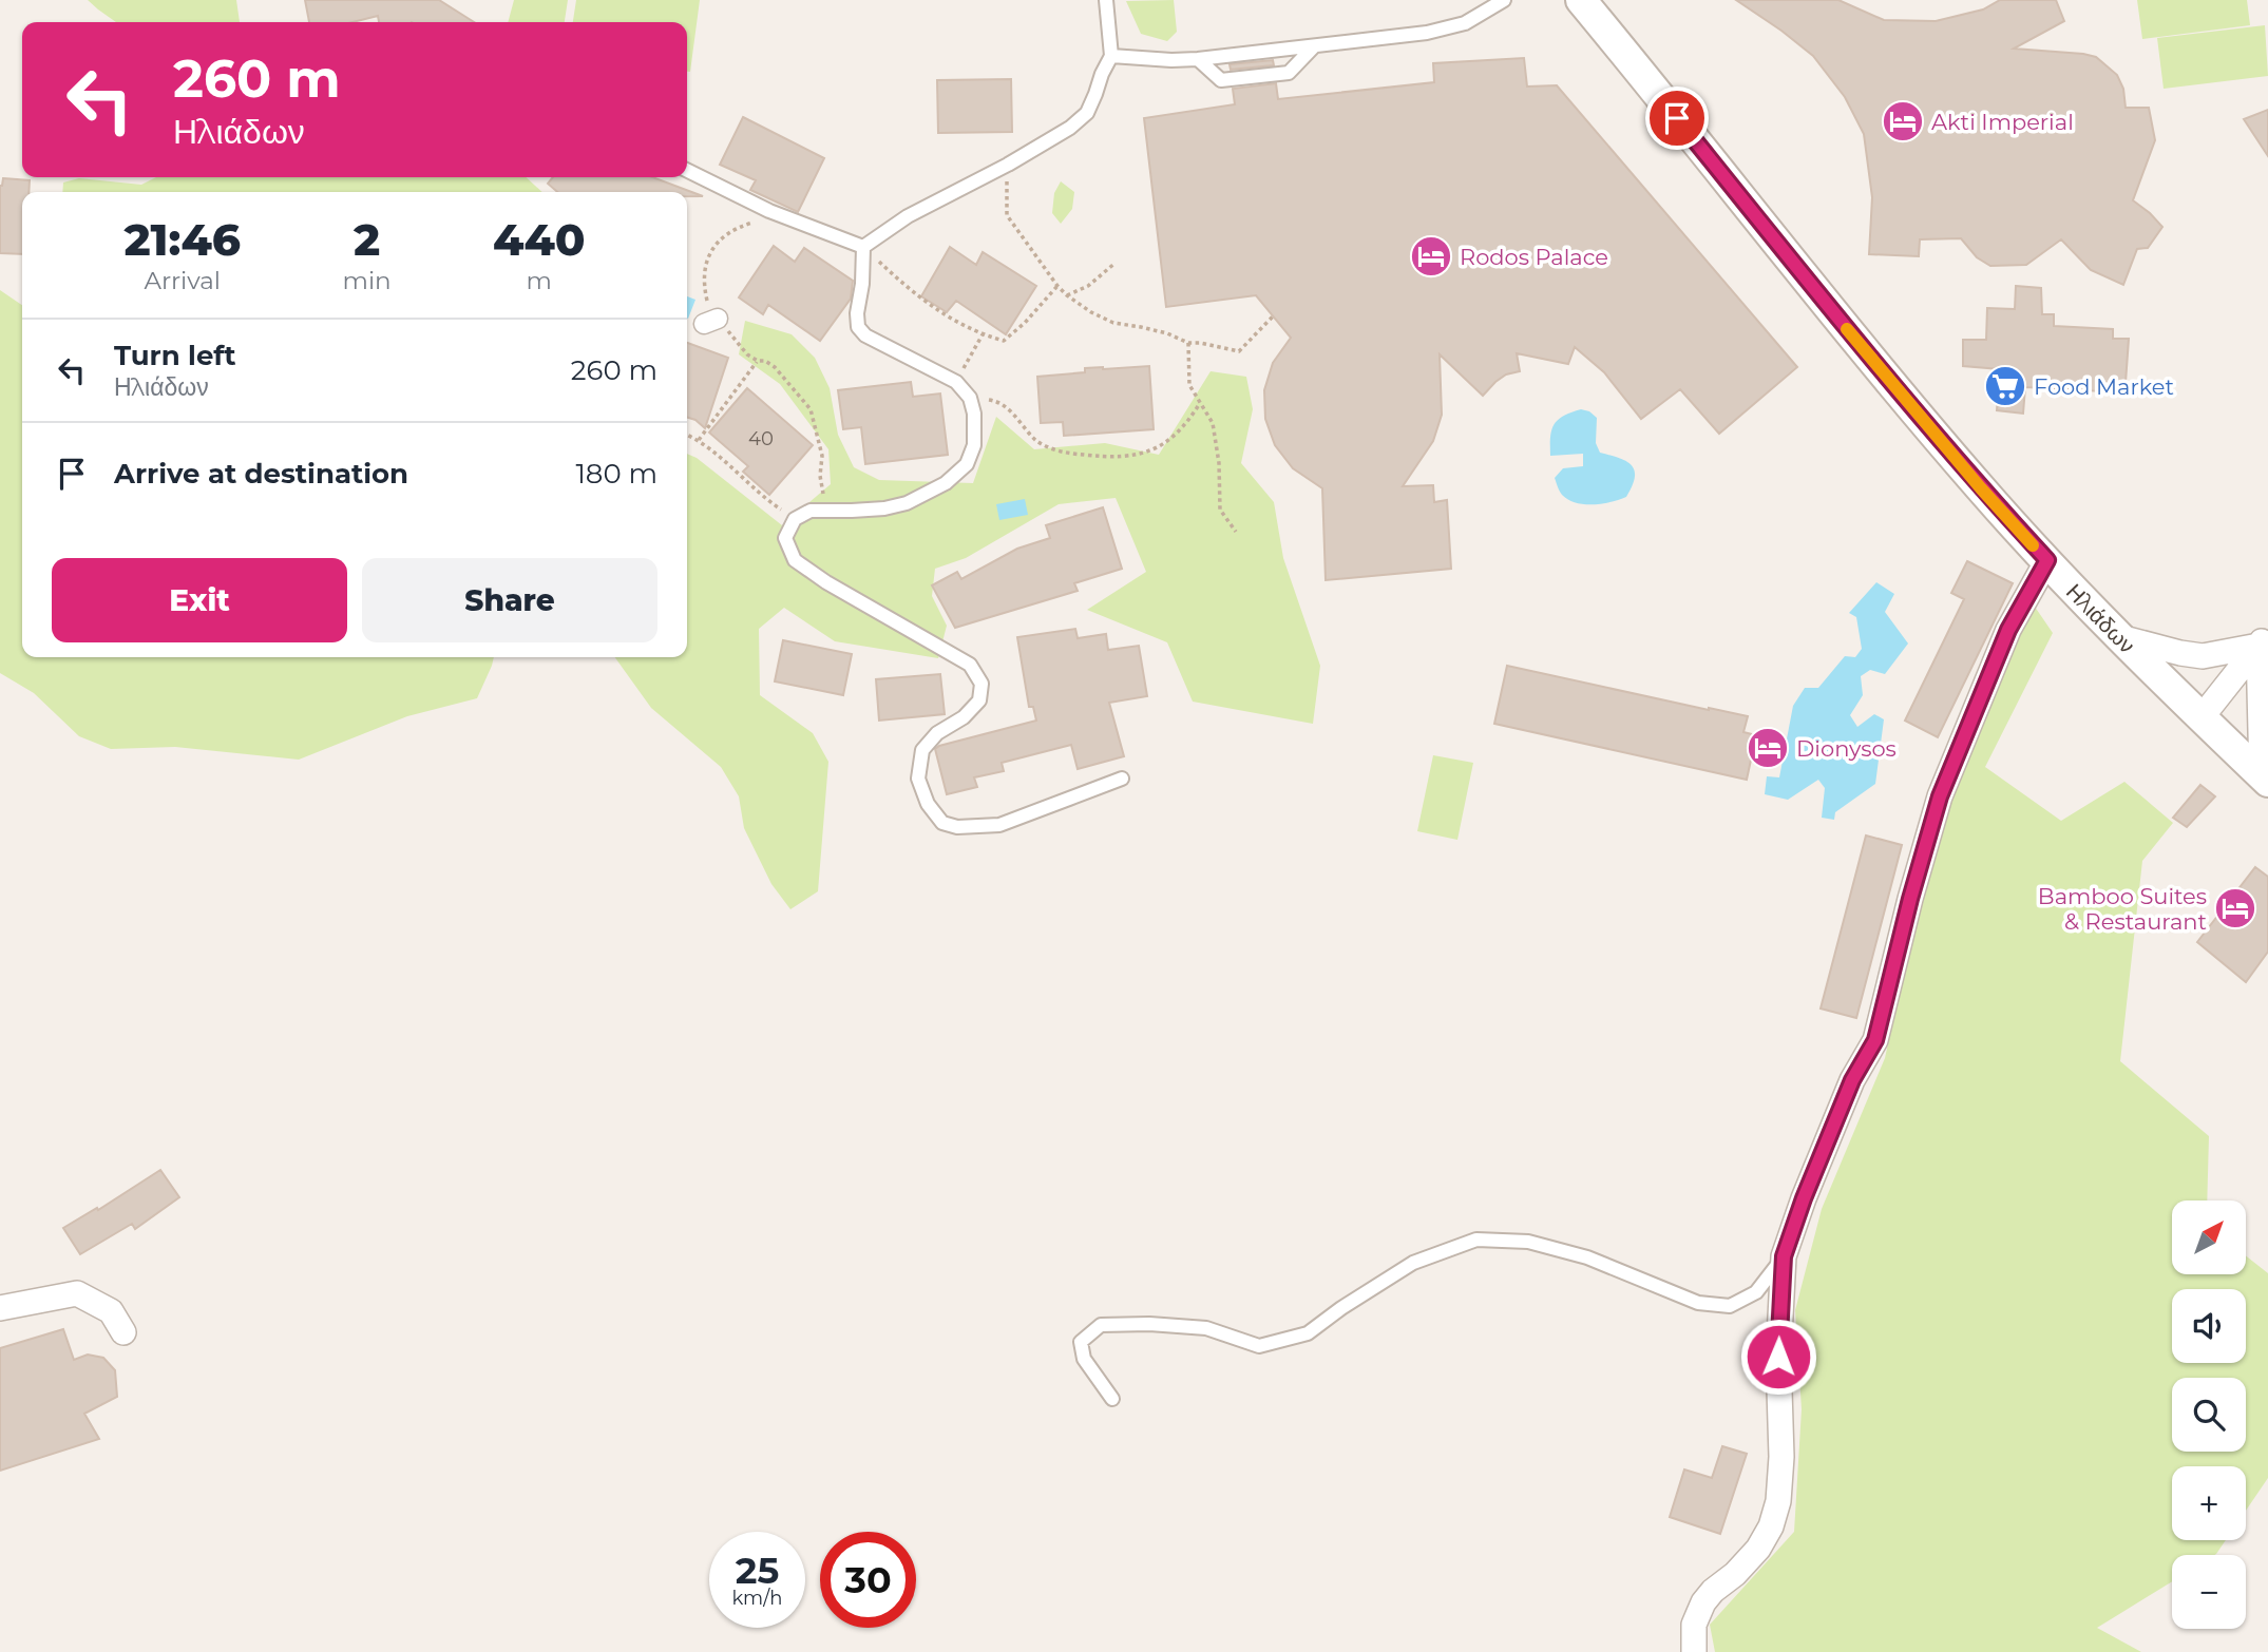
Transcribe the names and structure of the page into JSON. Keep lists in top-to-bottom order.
{
  "streets": {
    "street": ["Ηλιάδων"]
  },
  "places": {
    "hotel": [
      "Akti Imperial",
      "Rodos Palace",
      "Dionysos",
      "Bamboo Suites & Restaurant"
    ],
    "supermarket": ["Food Market"]
  },
  "house_numbers": ["40"],
  "north": "top right",
  "page": {
    "turn": ["260 m", "Ηλιάδων"],
    "eta": [
      "21:46",
      "Arrival",
      "2",
      "min",
      "440",
      "m"
    ],
    "list": [
      {
        "name": "Turn left",
        "note": "Ηλιάδων",
        "value": "260 m"
      },
      {
        "name": "Arrive at destination",
        "value": "180 m"
      }
    ],
    "buttons": ["Exit", "Share"],
    "map_buttons": ["+", "−"],
    "speed": "25 km/h",
    "limit": "30"
  }
}
